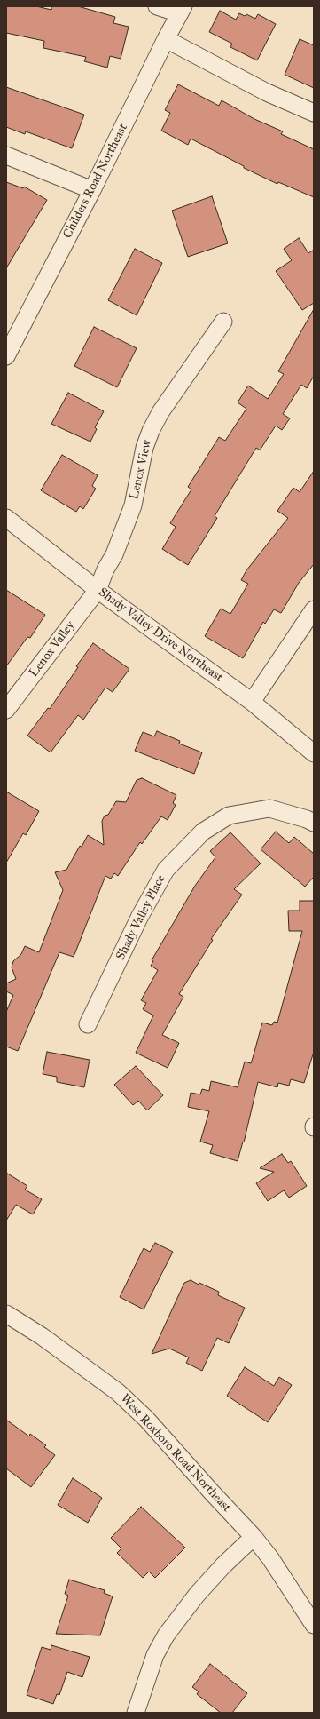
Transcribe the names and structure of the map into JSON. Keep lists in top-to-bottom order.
{
  "streets": {
    "street": [
      "Childers Road Northeast",
      "Lenox View",
      "Shady Valley Drive Northeast",
      "Lenox Valley",
      "Shady Valley Place",
      "West Roxboro Road Northeast"
    ]
  },
  "crossings": [
    ["Lenox View", "Shady Valley Drive Northeast"],
    ["Lenox View", "Lenox Valley"],
    ["Shady Valley Drive Northeast", "Lenox Valley"]
  ]
}
